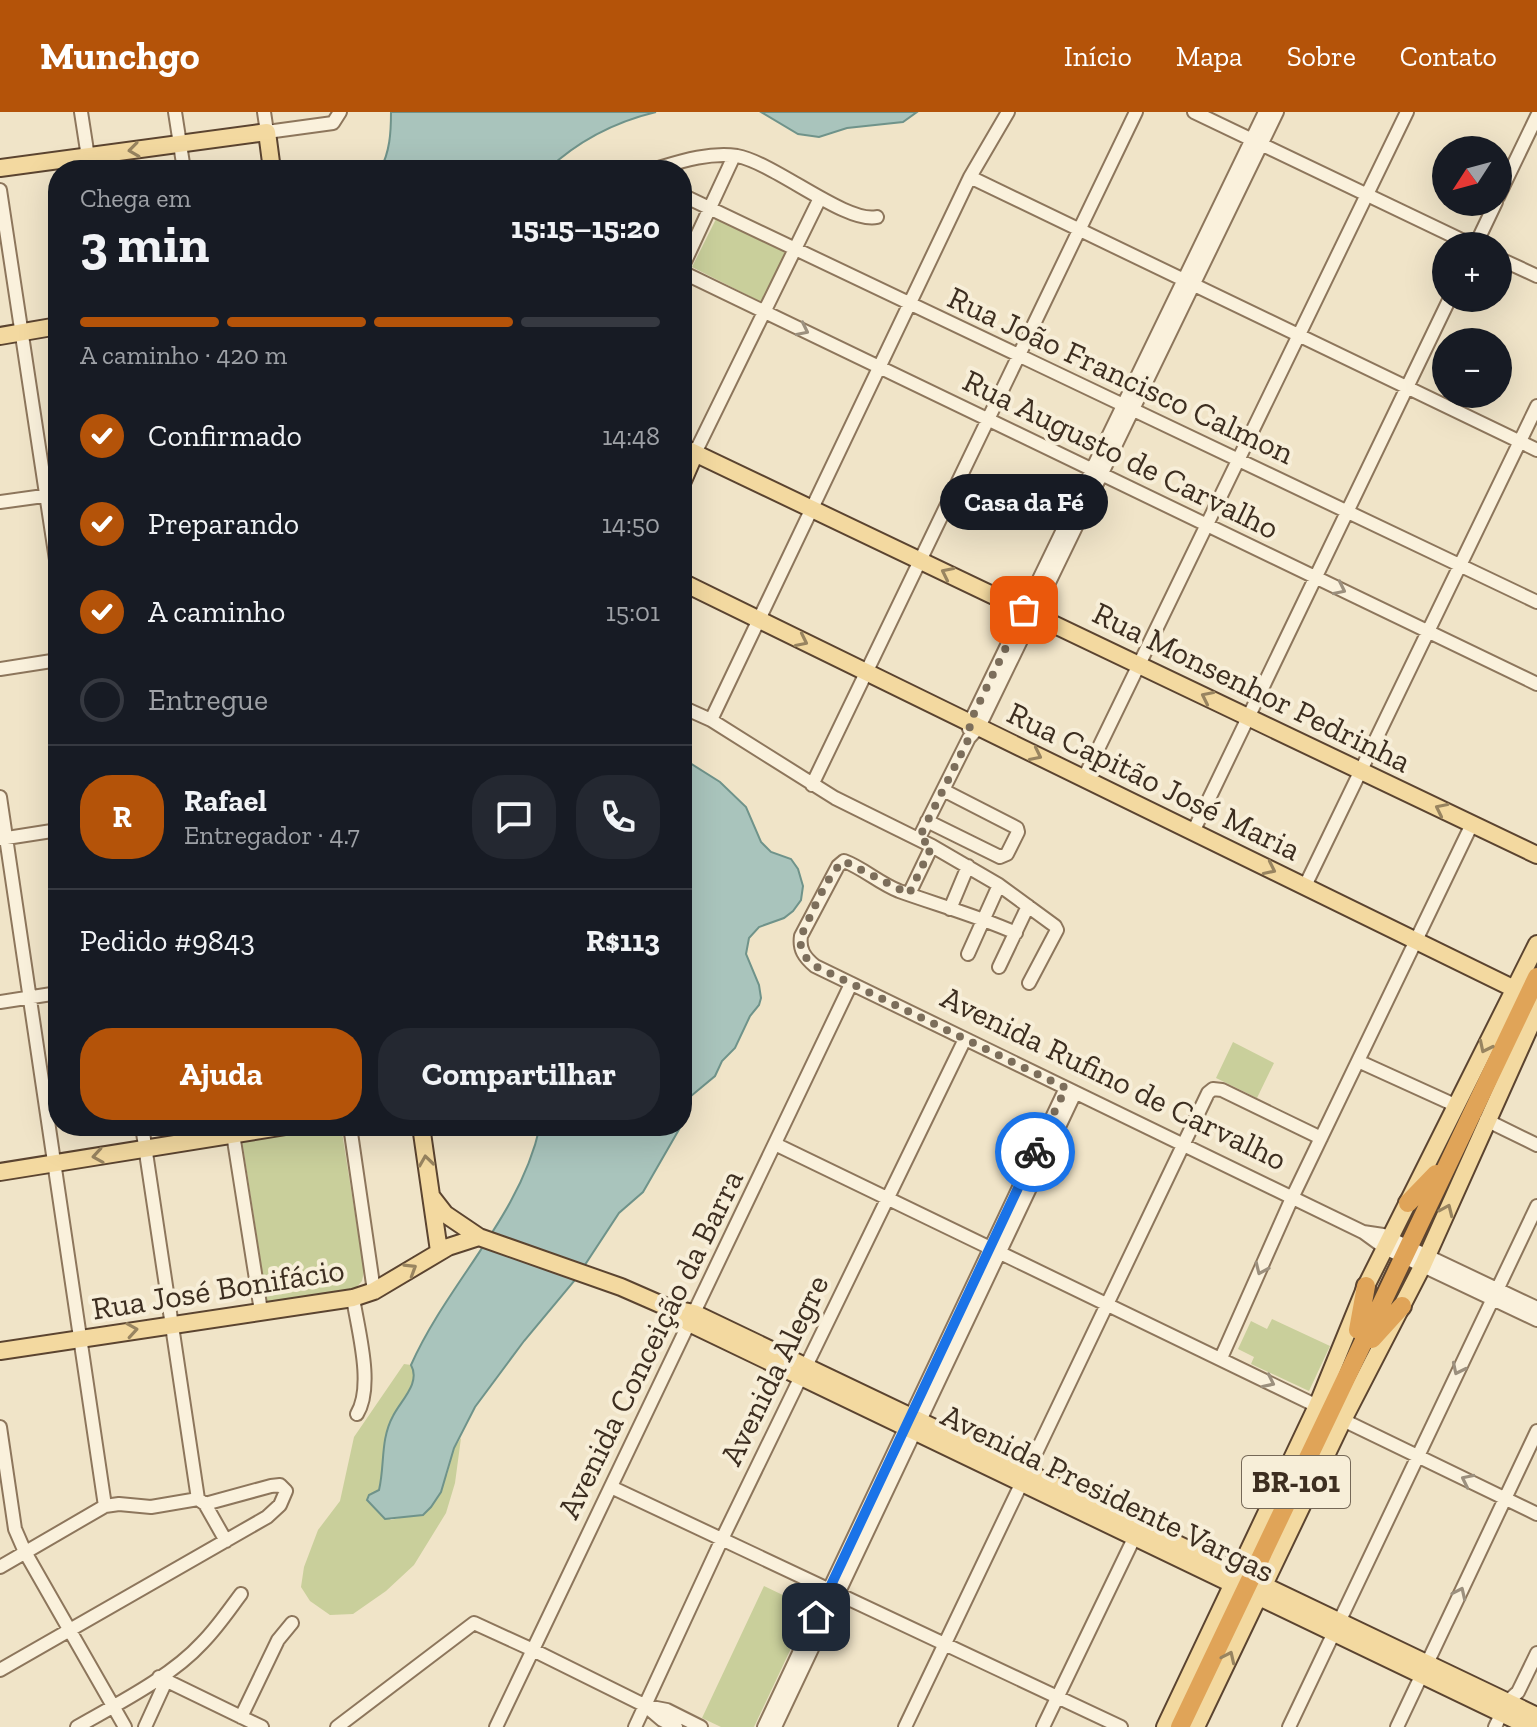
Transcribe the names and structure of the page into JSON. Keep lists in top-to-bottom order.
{
  "streets": {
    "highway": ["BR-101"],
    "main road": [
      "Rua Monsenhor Pedrinha",
      "Rua Capitão José Maria",
      "Rua José Bonifácio",
      "Avenida Presidente Vargas"
    ],
    "street": [
      "Rua João Francisco Calmon",
      "Rua Augusto de Carvalho",
      "Avenida Rufino de Carvalho",
      "Avenida Conceição da Barra",
      "Avenida Alegre"
    ]
  },
  "crossings": [
    ["Rua Capitão José Maria", "BR-101"],
    ["Avenida Rufino de Carvalho", "Avenida Conceição da Barra"],
    ["Avenida Rufino de Carvalho", "Avenida Alegre"],
    ["Avenida Rufino de Carvalho", "BR-101"],
    ["Rua José Bonifácio", "Avenida Presidente Vargas"],
    ["Avenida Conceição da Barra", "Avenida Presidente Vargas"],
    ["Avenida Alegre", "Avenida Presidente Vargas"],
    ["BR-101", "Avenida Presidente Vargas"]
  ],
  "one_way": ["Rua Monsenhor Pedrinha", "Rua Capitão José Maria"],
  "places": ["Casa da Fé"],
  "north": "bottom left",
  "page": {
    "header": "Munchgo",
    "nav": [
      "Início",
      "Mapa",
      "Sobre",
      "Contato"
    ],
    "map_buttons": ["+", "−"],
    "heading": ["3 min", "Chega em", "15:15–15:20"],
    "panel": [
      "Rafael",
      "Entregador · 4.7",
      "Pedido #9843",
      "R$113"
    ],
    "bar": "A caminho · 420 m",
    "list": [
      ["Confirmado", "14:48"],
      ["Preparando", "14:50"],
      ["A caminho", "15:01"],
      "Entregue"
    ],
    "bubble": "Casa da Fé",
    "round": "R",
    "buttons": ["Ajuda", "Compartilhar"]
  }
}
